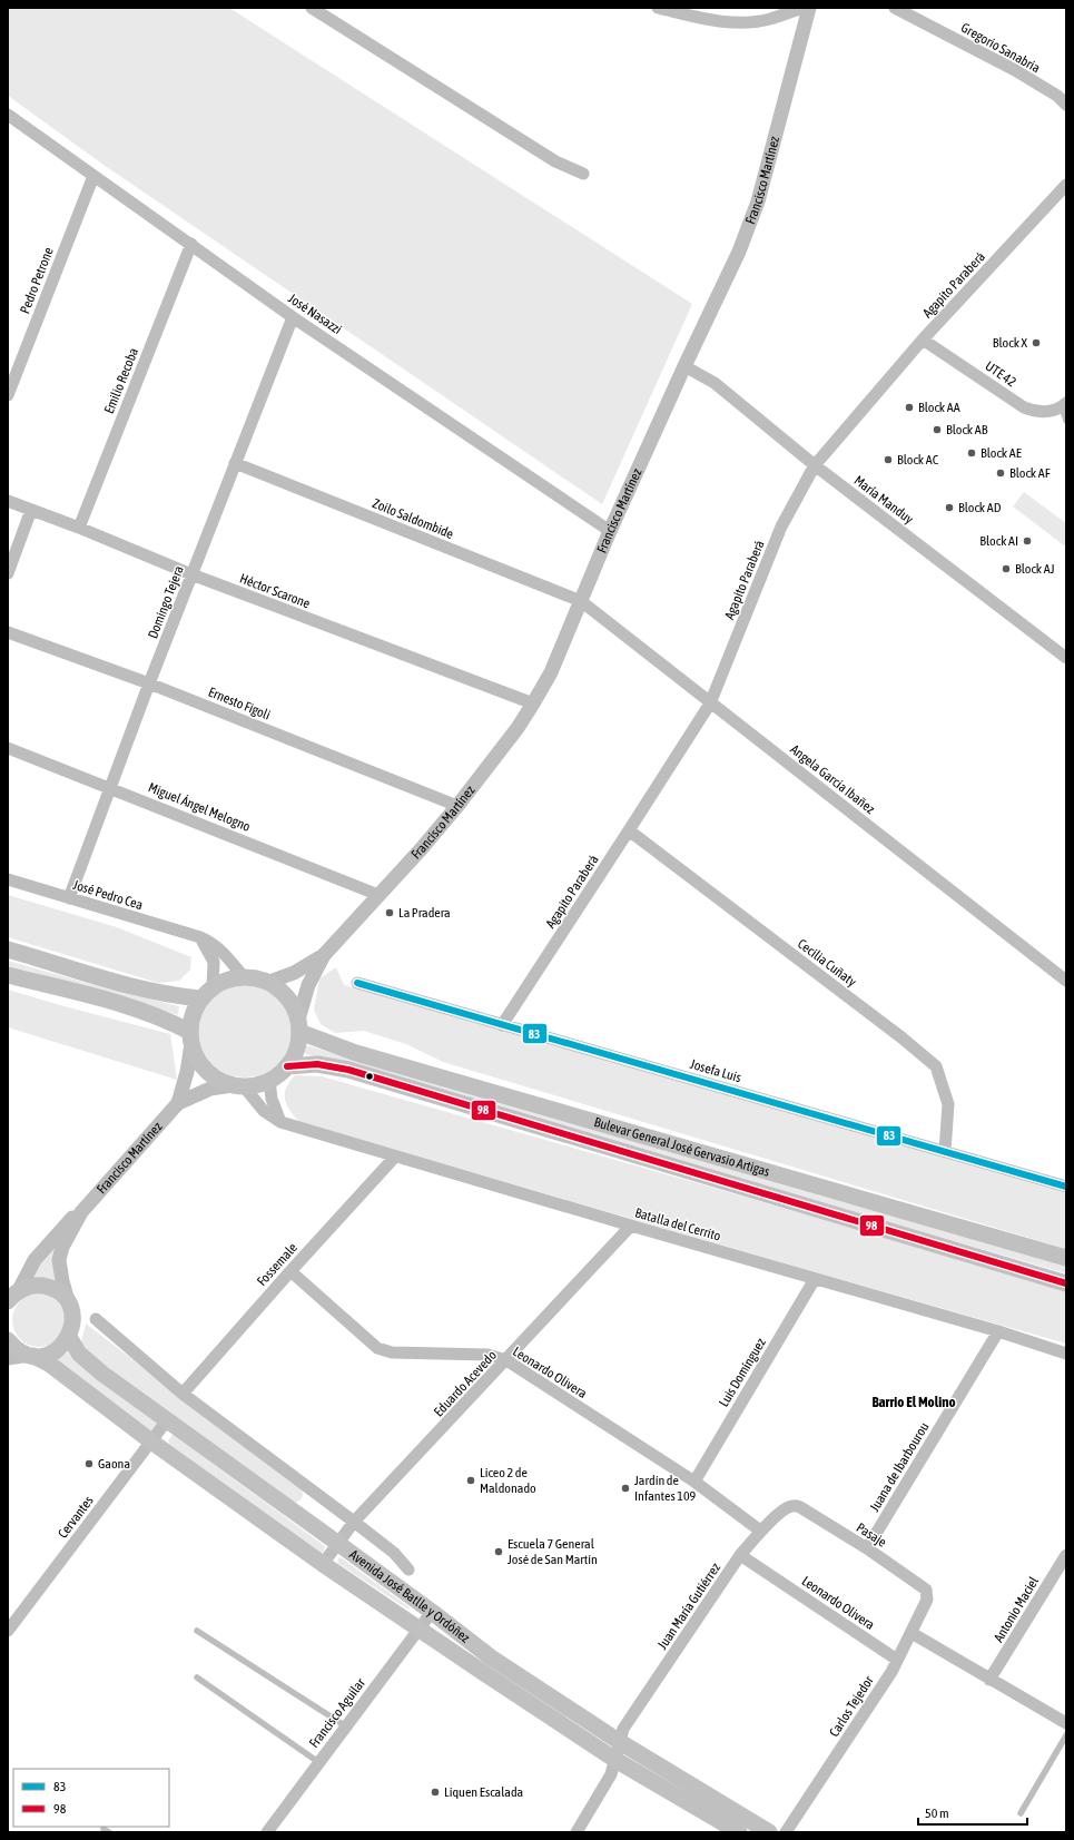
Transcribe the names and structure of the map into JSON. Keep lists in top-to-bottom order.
{
  "streets": {
    "main road": ["Bulevar General José Gervasio Artigas", "Avenida José Batlle y Ordóñez"],
    "street": [
      "Gregorio Sanabria",
      "Francisco Martínez",
      "Pedro Petrone",
      "Agapito Paraberá",
      "José Nasazzi",
      "UTE 42",
      "Emilio Recoba",
      "María Manduy",
      "Zoilo Saldombide",
      "Héctor Scarone",
      "Domingo Tejera",
      "Ernesto Figoli",
      "Angela García Ibañez",
      "Miguel Ángel Melogno",
      "José Pedro Cea",
      "Cecilia Cuñaty",
      "Josefa Luis",
      "Batalla del Cerrito",
      "Fossemale",
      "Leonardo Olivera",
      "Luis Domínguez",
      "Eduardo Acevedo",
      "Juana de Ibarbourou",
      "Cervantes",
      "Pasaje",
      "Juan María Gutiérrez",
      "Antonio Maciel",
      "Carlos Tejedor",
      "Francisco Aguilar"
    ]
  },
  "crossings": [
    ["Francisco Martínez", "José Nasazzi"],
    ["Francisco Martínez", "María Manduy"],
    ["Francisco Martínez", "Zoilo Saldombide"],
    ["Francisco Martínez", "Héctor Scarone"],
    ["Francisco Martínez", "Ernesto Figoli"],
    ["Francisco Martínez", "Angela García Ibañez"],
    ["Francisco Martínez", "Miguel Ángel Melogno"],
    ["Francisco Martínez", "José Pedro Cea"],
    ["Francisco Martínez", "Bulevar General José Gervasio Artigas"],
    ["Francisco Martínez", "Batalla del Cerrito"],
    ["Pedro Petrone", "José Nasazzi"],
    ["Agapito Paraberá", "UTE 42"],
    ["Agapito Paraberá", "María Manduy"],
    ["Agapito Paraberá", "Angela García Ibañez"],
    ["Agapito Paraberá", "Cecilia Cuñaty"],
    ["Agapito Paraberá", "Josefa Luis"],
    ["José Nasazzi", "Emilio Recoba"],
    ["José Nasazzi", "Domingo Tejera"],
    ["Emilio Recoba", "Héctor Scarone"],
    ["Zoilo Saldombide", "Domingo Tejera"],
    ["Zoilo Saldombide", "Angela García Ibañez"],
    ["Héctor Scarone", "Domingo Tejera"],
    ["Domingo Tejera", "Ernesto Figoli"],
    ["Domingo Tejera", "Miguel Ángel Melogno"],
    ["Domingo Tejera", "José Pedro Cea"],
    ["José Pedro Cea", "Bulevar General José Gervasio Artigas"],
    ["José Pedro Cea", "Batalla del Cerrito"],
    ["Cecilia Cuñaty", "Josefa Luis"],
    ["Bulevar General José Gervasio Artigas", "Batalla del Cerrito"],
    ["Batalla del Cerrito", "Fossemale"],
    ["Batalla del Cerrito", "Luis Domínguez"],
    ["Batalla del Cerrito", "Eduardo Acevedo"],
    ["Batalla del Cerrito", "Juana de Ibarbourou"],
    ["Fossemale", "Leonardo Olivera"],
    ["Leonardo Olivera", "Luis Domínguez"],
    ["Leonardo Olivera", "Eduardo Acevedo"],
    ["Leonardo Olivera", "Juan María Gutiérrez"],
    ["Leonardo Olivera", "Carlos Tejedor"],
    ["Eduardo Acevedo", "Avenida José Batlle y Ordóñez"],
    ["Juana de Ibarbourou", "Pasaje"],
    ["Cervantes", "Avenida José Batlle y Ordóñez"],
    ["Pasaje", "Juan María Gutiérrez"],
    ["Pasaje", "Carlos Tejedor"],
    ["Avenida José Batlle y Ordóñez", "Juan María Gutiérrez"],
    ["Avenida José Batlle y Ordóñez", "Francisco Aguilar"]
  ],
  "districts": ["Barrio El Molino"],
  "places": [
    "Block X",
    "Block AA",
    "Block AB",
    "Block AE",
    "Block AC",
    "Block AF",
    "Block AD",
    "Block AI",
    "Block AJ",
    "La Pradera",
    "Gaona",
    "Liceo 2 de Maldonado",
    "Jardín de Infantes 109",
    "Escuela 7 General José de San Martín",
    "Liquen Escalada"
  ],
  "lines": ["transit line 83", "transit line 98"],
  "legend": ["83", "98"],
  "scale_bar": "50 m"
}
